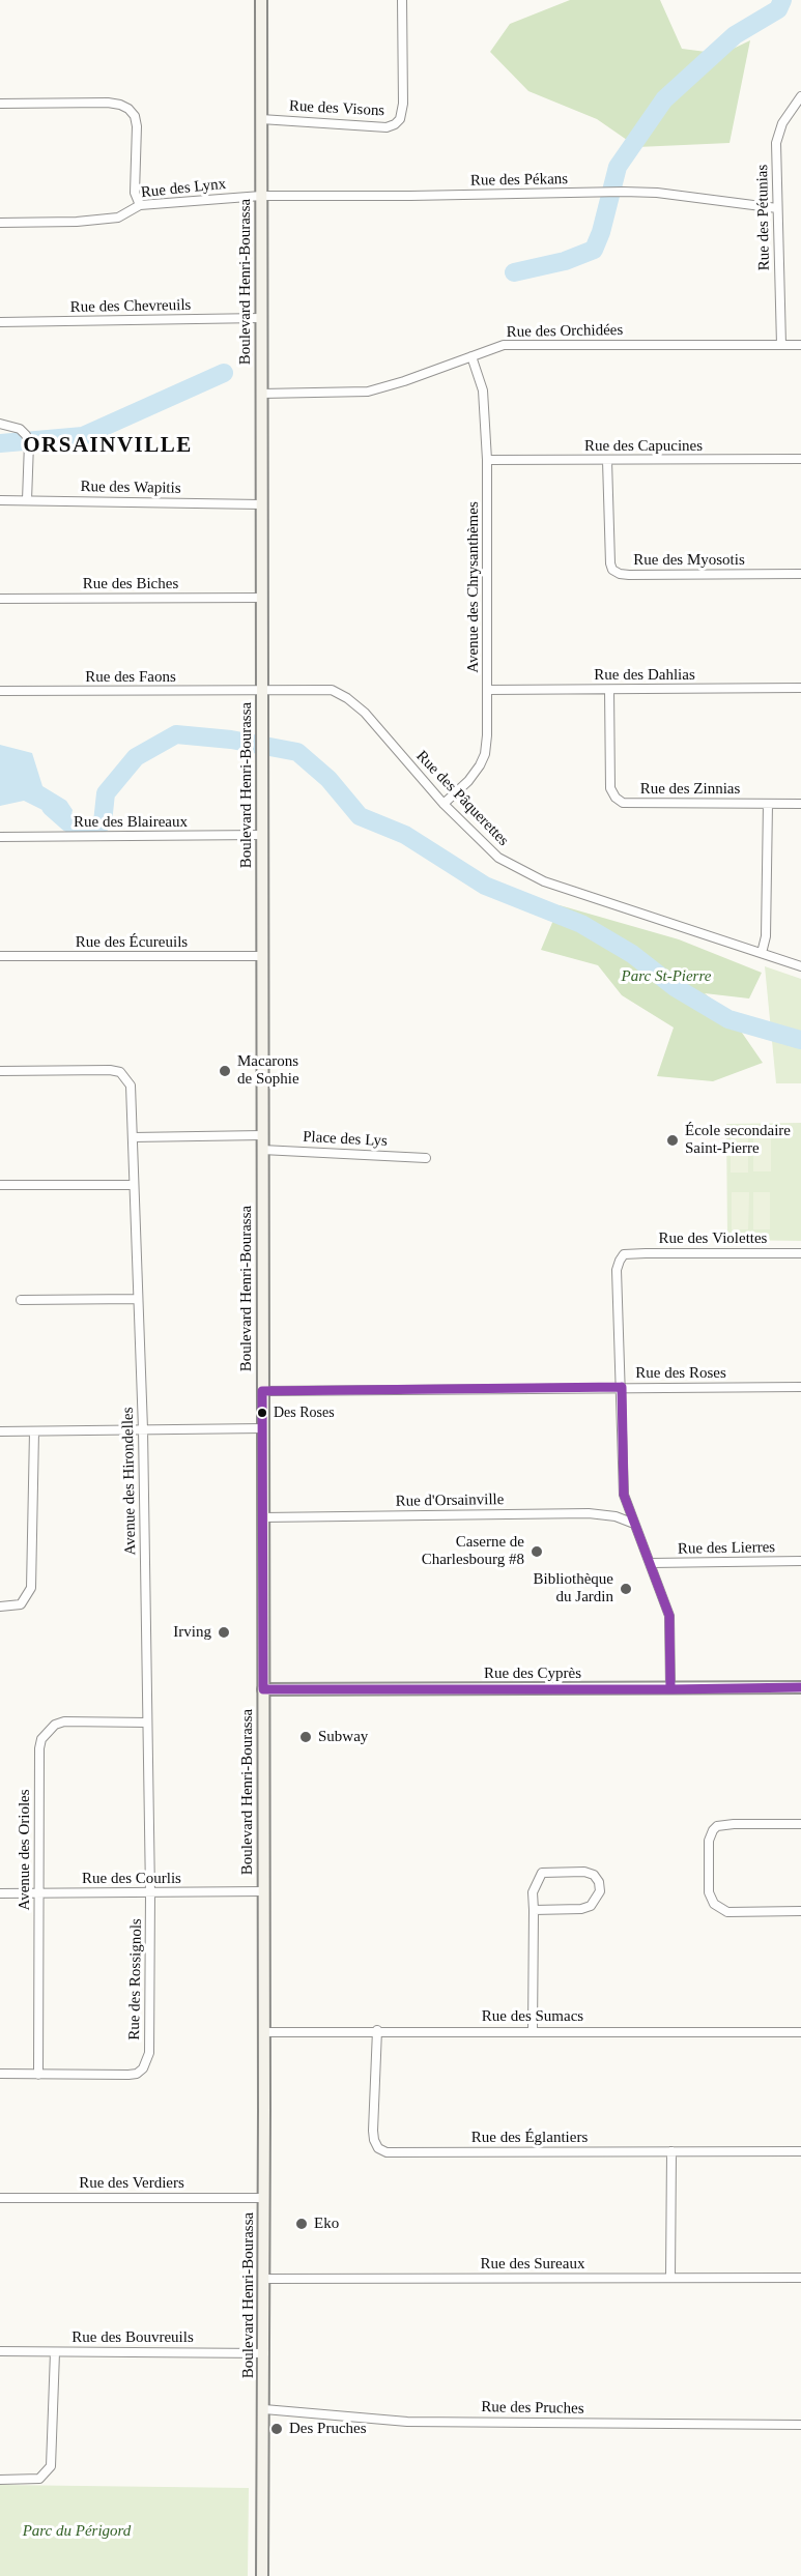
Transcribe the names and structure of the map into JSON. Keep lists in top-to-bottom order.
{
  "streets": {
    "main road": ["Boulevard Henri-Bourassa"],
    "street": [
      "Rue des Visons",
      "Rue des Pékans",
      "Rue des Lynx",
      "Rue des Pétunias",
      "Rue des Chevreuils",
      "Rue des Orchidées",
      "Rue des Capucines",
      "Rue des Wapitis",
      "Rue des Myosotis",
      "Rue des Biches",
      "Avenue des Chrysanthèmes",
      "Rue des Dahlias",
      "Rue des Faons",
      "Rue des Zinnias",
      "Rue des Pâquerettes",
      "Rue des Blaireaux",
      "Rue des Écureuils",
      "Place des Lys",
      "Rue des Violettes",
      "Rue des Roses",
      "Avenue des Hirondelles",
      "Rue d'Orsainville",
      "Rue des Lierres",
      "Rue des Cyprès",
      "Avenue des Orioles",
      "Rue des Courlis",
      "Rue des Rossignols",
      "Rue des Sumacs",
      "Rue des Églantiers",
      "Rue des Verdiers",
      "Rue des Sureaux",
      "Rue des Bouvreuils",
      "Rue des Pruches"
    ]
  },
  "crossings": [
    ["Rue des Visons", "Boulevard Henri-Bourassa"],
    ["Rue des Pékans", "Rue des Lynx"],
    ["Rue des Pékans", "Rue des Pétunias"],
    ["Rue des Pékans", "Boulevard Henri-Bourassa"],
    ["Rue des Lynx", "Boulevard Henri-Bourassa"],
    ["Rue des Pétunias", "Rue des Orchidées"],
    ["Boulevard Henri-Bourassa", "Rue des Chevreuils"],
    ["Boulevard Henri-Bourassa", "Rue des Orchidées"],
    ["Boulevard Henri-Bourassa", "Rue des Wapitis"],
    ["Boulevard Henri-Bourassa", "Rue des Biches"],
    ["Boulevard Henri-Bourassa", "Rue des Faons"],
    ["Boulevard Henri-Bourassa", "Rue des Pâquerettes"],
    ["Boulevard Henri-Bourassa", "Rue des Blaireaux"],
    ["Boulevard Henri-Bourassa", "Rue des Écureuils"],
    ["Boulevard Henri-Bourassa", "Place des Lys"],
    ["Boulevard Henri-Bourassa", "Rue des Roses"],
    ["Boulevard Henri-Bourassa", "Rue d'Orsainville"],
    ["Boulevard Henri-Bourassa", "Rue des Cyprès"],
    ["Boulevard Henri-Bourassa", "Rue des Courlis"],
    ["Boulevard Henri-Bourassa", "Rue des Sumacs"],
    ["Boulevard Henri-Bourassa", "Rue des Verdiers"],
    ["Boulevard Henri-Bourassa", "Rue des Sureaux"],
    ["Boulevard Henri-Bourassa", "Rue des Bouvreuils"],
    ["Boulevard Henri-Bourassa", "Rue des Pruches"],
    ["Rue des Orchidées", "Avenue des Chrysanthèmes"],
    ["Rue des Capucines", "Rue des Myosotis"],
    ["Rue des Capucines", "Avenue des Chrysanthèmes"],
    ["Avenue des Chrysanthèmes", "Rue des Dahlias"],
    ["Avenue des Chrysanthèmes", "Rue des Pâquerettes"],
    ["Rue des Dahlias", "Rue des Zinnias"],
    ["Rue des Faons", "Rue des Pâquerettes"],
    ["Rue des Violettes", "Rue des Roses"],
    ["Avenue des Hirondelles", "Avenue des Orioles"],
    ["Avenue des Hirondelles", "Rue des Courlis"],
    ["Avenue des Hirondelles", "Rue des Rossignols"],
    ["Avenue des Orioles", "Rue des Courlis"],
    ["Avenue des Orioles", "Rue des Rossignols"],
    ["Rue des Courlis", "Rue des Rossignols"],
    ["Rue des Sumacs", "Rue des Églantiers"]
  ],
  "districts": ["ORSAINVILLE"],
  "parks": ["Parc St-Pierre", "Parc du Périgord"],
  "places": [
    "Macarons de Sophie",
    "École secondaire Saint-Pierre",
    "Des Roses",
    "Caserne de Charlesbourg #8",
    "Bibliothèque du Jardin",
    "Irving",
    "Subway",
    "Eko",
    "Des Pruches"
  ]
}
